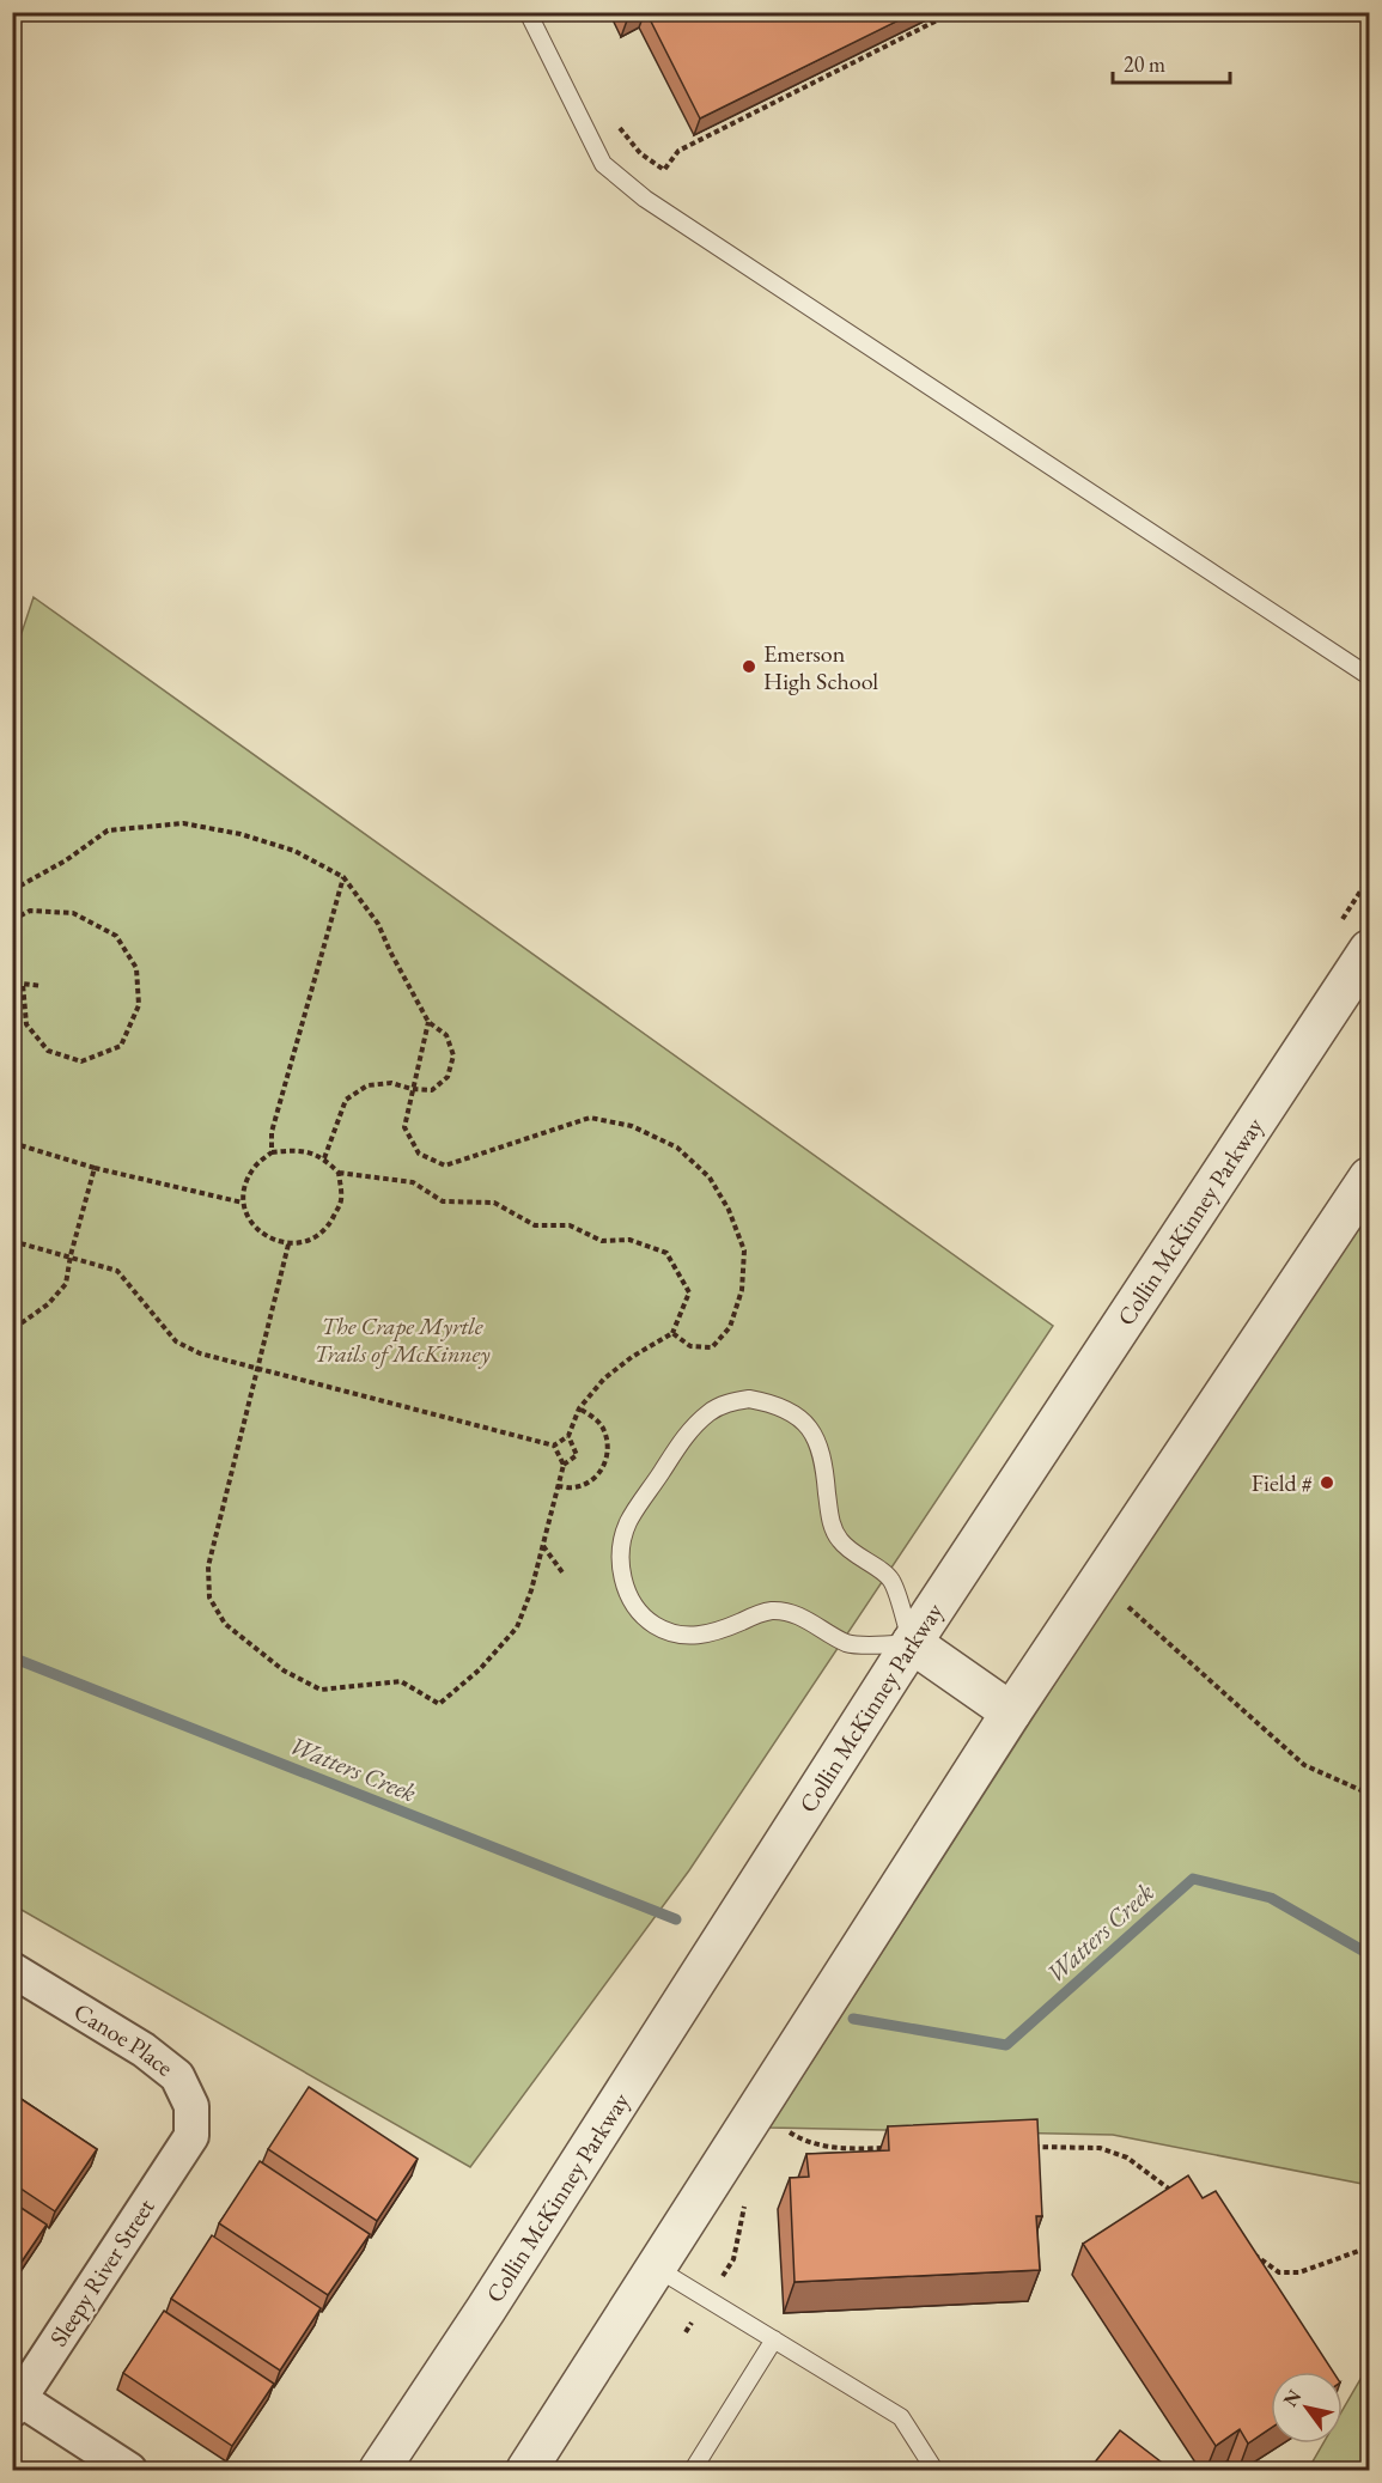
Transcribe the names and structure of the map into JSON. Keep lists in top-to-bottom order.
{
  "streets": {
    "street": ["Collin McKinney Parkway", "Canoe Place", "Sleepy River Street"]
  },
  "crossings": [
    ["Canoe Place", "Sleepy River Street"]
  ],
  "water": ["Watters Creek"],
  "parks": ["The Crape Myrtle Trails of McKinney"],
  "places": ["Emerson High School", "Field #"],
  "scale_bar": "20 m",
  "north": "top left"
}
